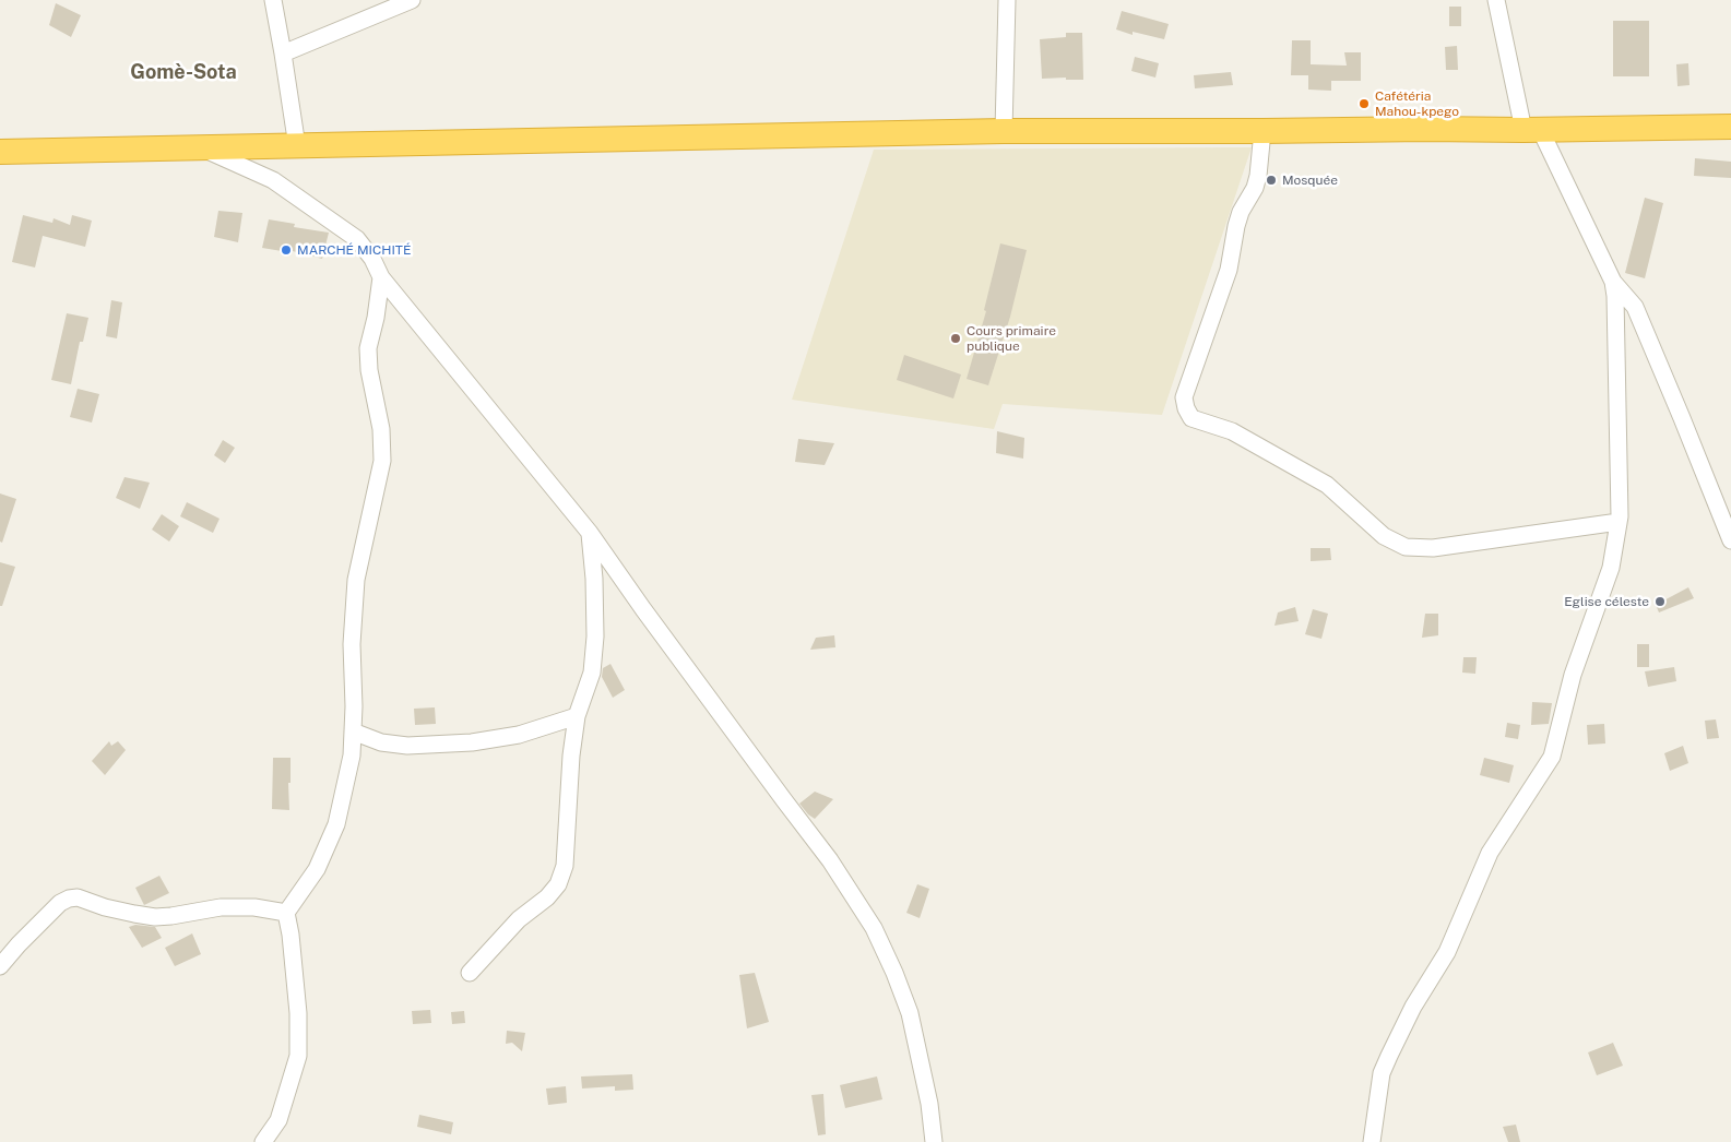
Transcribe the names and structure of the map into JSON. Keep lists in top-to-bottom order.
{
  "districts": ["Gomè-Sota"],
  "places": [
    "Cafétéria Mahou-kpego",
    "Mosquée",
    "MARCHÉ MICHITÉ",
    "Cours primaire publique",
    "Eglise céleste"
  ]
}
